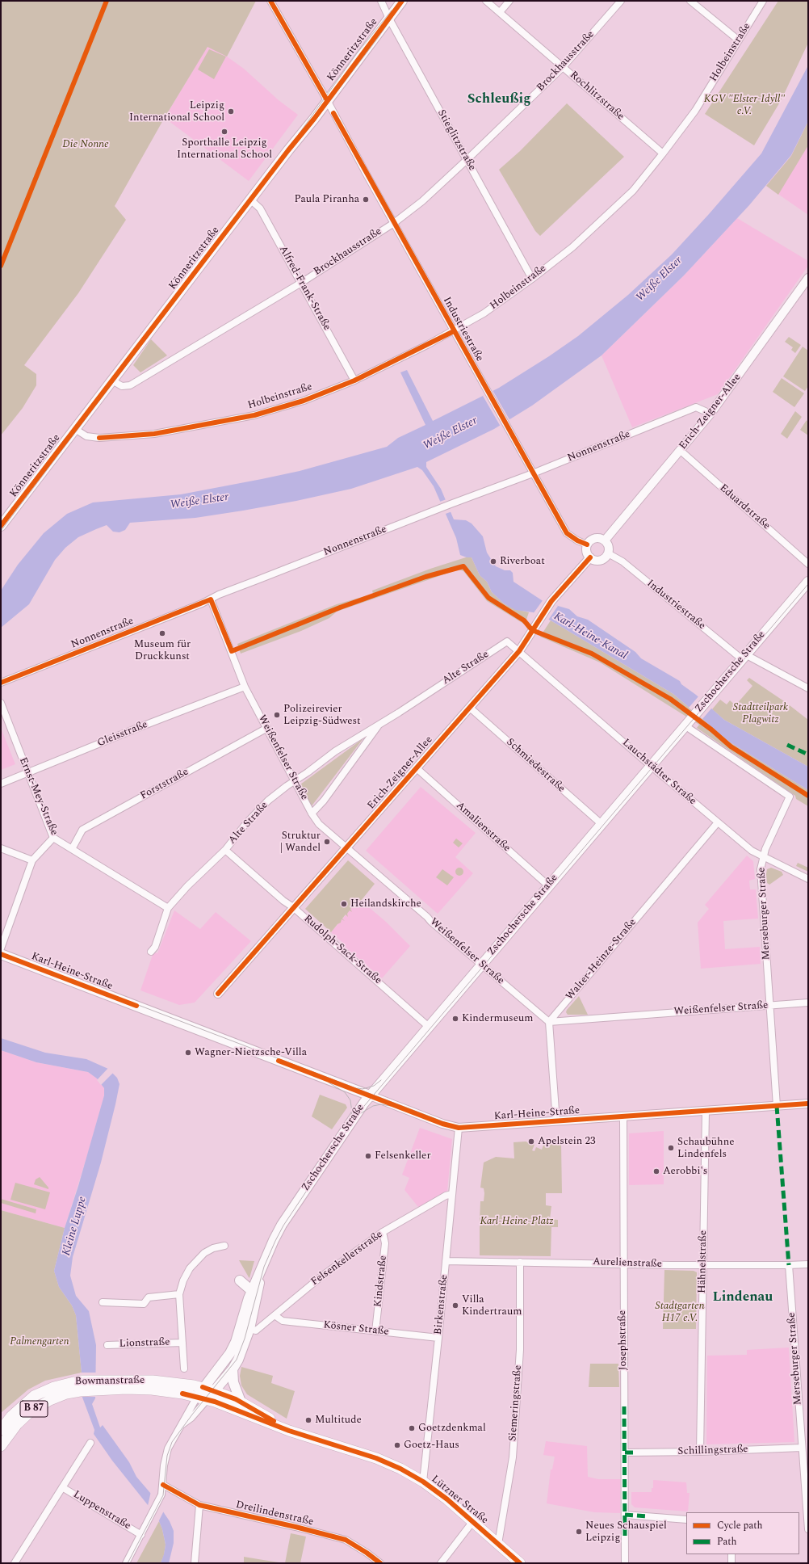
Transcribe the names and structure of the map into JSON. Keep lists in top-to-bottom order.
{
  "streets": {
    "main road": [
      "Könneritzstraße",
      "Zschochersche Straße",
      "Karl-Heine-Straße",
      "Bowmanstraße",
      "B 87",
      "Lützner Straße"
    ],
    "street": [
      "Holbeinstraße",
      "Brockhausstraße",
      "Rochlitzstraße",
      "Stieglitzstraße",
      "Alfred-Frank-Straße",
      "Industriestraße",
      "Erich-Zeigner-Allee",
      "Nonnenstraße",
      "Eduardstraße",
      "Alte Straße",
      "Gleisstraße",
      "Weißenfelser Straße",
      "Schmiedestraße",
      "Lauchstädter Straße",
      "Forststraße",
      "Ernst-Mey-Straße",
      "Amalienstraße",
      "Merseburger Straße",
      "Rudolph-Sack-Straße",
      "Walter-Heinze-Straße",
      "Felsenkellerstraße",
      "Hähnelstraße",
      "Aurelienstraße",
      "Kindstraße",
      "Birkenstraße",
      "Kösner Straße",
      "Josephstraße",
      "Lionstraße",
      "Siemeringstraße",
      "Schillingstraße",
      "Luppenstraße",
      "Dreilindenstraße"
    ]
  },
  "crossings": [
    ["Könneritzstraße", "Holbeinstraße"],
    ["Könneritzstraße", "Brockhausstraße"],
    ["Könneritzstraße", "Stieglitzstraße"],
    ["Könneritzstraße", "Alfred-Frank-Straße"],
    ["Könneritzstraße", "Industriestraße"],
    ["Holbeinstraße", "Rochlitzstraße"],
    ["Holbeinstraße", "Stieglitzstraße"],
    ["Holbeinstraße", "Alfred-Frank-Straße"],
    ["Holbeinstraße", "Industriestraße"],
    ["Brockhausstraße", "Rochlitzstraße"],
    ["Brockhausstraße", "Stieglitzstraße"],
    ["Brockhausstraße", "Alfred-Frank-Straße"],
    ["Brockhausstraße", "Industriestraße"],
    ["Industriestraße", "Erich-Zeigner-Allee"],
    ["Industriestraße", "Nonnenstraße"],
    ["Industriestraße", "Zschochersche Straße"],
    ["Erich-Zeigner-Allee", "Nonnenstraße"],
    ["Erich-Zeigner-Allee", "Eduardstraße"],
    ["Erich-Zeigner-Allee", "Alte Straße"],
    ["Erich-Zeigner-Allee", "Weißenfelser Straße"],
    ["Erich-Zeigner-Allee", "Schmiedestraße"],
    ["Erich-Zeigner-Allee", "Lauchstädter Straße"],
    ["Erich-Zeigner-Allee", "Amalienstraße"],
    ["Erich-Zeigner-Allee", "Rudolph-Sack-Straße"],
    ["Nonnenstraße", "Weißenfelser Straße"],
    ["Alte Straße", "Weißenfelser Straße"],
    ["Alte Straße", "Lauchstädter Straße"],
    ["Alte Straße", "Ernst-Mey-Straße"],
    ["Alte Straße", "Rudolph-Sack-Straße"],
    ["Zschochersche Straße", "Weißenfelser Straße"],
    ["Zschochersche Straße", "Schmiedestraße"],
    ["Zschochersche Straße", "Lauchstädter Straße"],
    ["Zschochersche Straße", "Amalienstraße"],
    ["Zschochersche Straße", "Merseburger Straße"],
    ["Zschochersche Straße", "Rudolph-Sack-Straße"],
    ["Zschochersche Straße", "Karl-Heine-Straße"],
    ["Zschochersche Straße", "Felsenkellerstraße"],
    ["Zschochersche Straße", "Bowmanstraße"],
    ["Zschochersche Straße", "Lützner Straße"],
    ["Zschochersche Straße", "Luppenstraße"],
    ["Zschochersche Straße", "Dreilindenstraße"],
    ["Gleisstraße", "Weißenfelser Straße"],
    ["Gleisstraße", "Ernst-Mey-Straße"],
    ["Weißenfelser Straße", "Forststraße"],
    ["Weißenfelser Straße", "Merseburger Straße"],
    ["Weißenfelser Straße", "Walter-Heinze-Straße"],
    ["Lauchstädter Straße", "Merseburger Straße"],
    ["Lauchstädter Straße", "Walter-Heinze-Straße"],
    ["Forststraße", "Ernst-Mey-Straße"],
    ["Merseburger Straße", "Karl-Heine-Straße"],
    ["Merseburger Straße", "Aurelienstraße"],
    ["Merseburger Straße", "Schillingstraße"],
    ["Karl-Heine-Straße", "Hähnelstraße"],
    ["Karl-Heine-Straße", "Birkenstraße"],
    ["Karl-Heine-Straße", "Josephstraße"],
    ["Felsenkellerstraße", "Kindstraße"],
    ["Felsenkellerstraße", "Birkenstraße"],
    ["Felsenkellerstraße", "Kösner Straße"],
    ["Hähnelstraße", "Aurelienstraße"],
    ["Hähnelstraße", "Schillingstraße"],
    ["Aurelienstraße", "Birkenstraße"],
    ["Aurelienstraße", "Josephstraße"],
    ["Aurelienstraße", "Siemeringstraße"],
    ["Kindstraße", "Kösner Straße"],
    ["Birkenstraße", "Kösner Straße"],
    ["Birkenstraße", "Lützner Straße"],
    ["Josephstraße", "Schillingstraße"],
    ["Bowmanstraße", "Lützner Straße"],
    ["Siemeringstraße", "Lützner Straße"]
  ],
  "districts": ["Schleußig", "Lindenau"],
  "water": ["Weiße Elster", "Karl-Heine-Kanal", "Kleine Luppe"],
  "parks": [
    "KGV \"Elster-Idyll\" e.V.",
    "Die Nonne",
    "Stadtteilpark Plagwitz",
    "Karl-Heine-Platz",
    "Stadtgarten H17 e.V.",
    "Palmengarten"
  ],
  "places": [
    "Leipzig International School",
    "Sporthalle Leipzig International School",
    "Paula Piranha",
    "Riverboat",
    "Museum für Druckkunst",
    "Polizeirevier Leipzig-Südwest",
    "Struktur | Wandel",
    "Heilandskirche",
    "Kindermuseum",
    "Wagner-Nietzsche-Villa",
    "Apelstein 23",
    "Schaubühne Lindenfels",
    "Felsenkeller",
    "Aerobbi's",
    "Villa Kindertraum",
    "Multitude",
    "Goetzdenkmal",
    "Goetz-Haus",
    "Neues Schauspiel Leipzig"
  ],
  "legend": ["Cycle path", "Path"]
}
